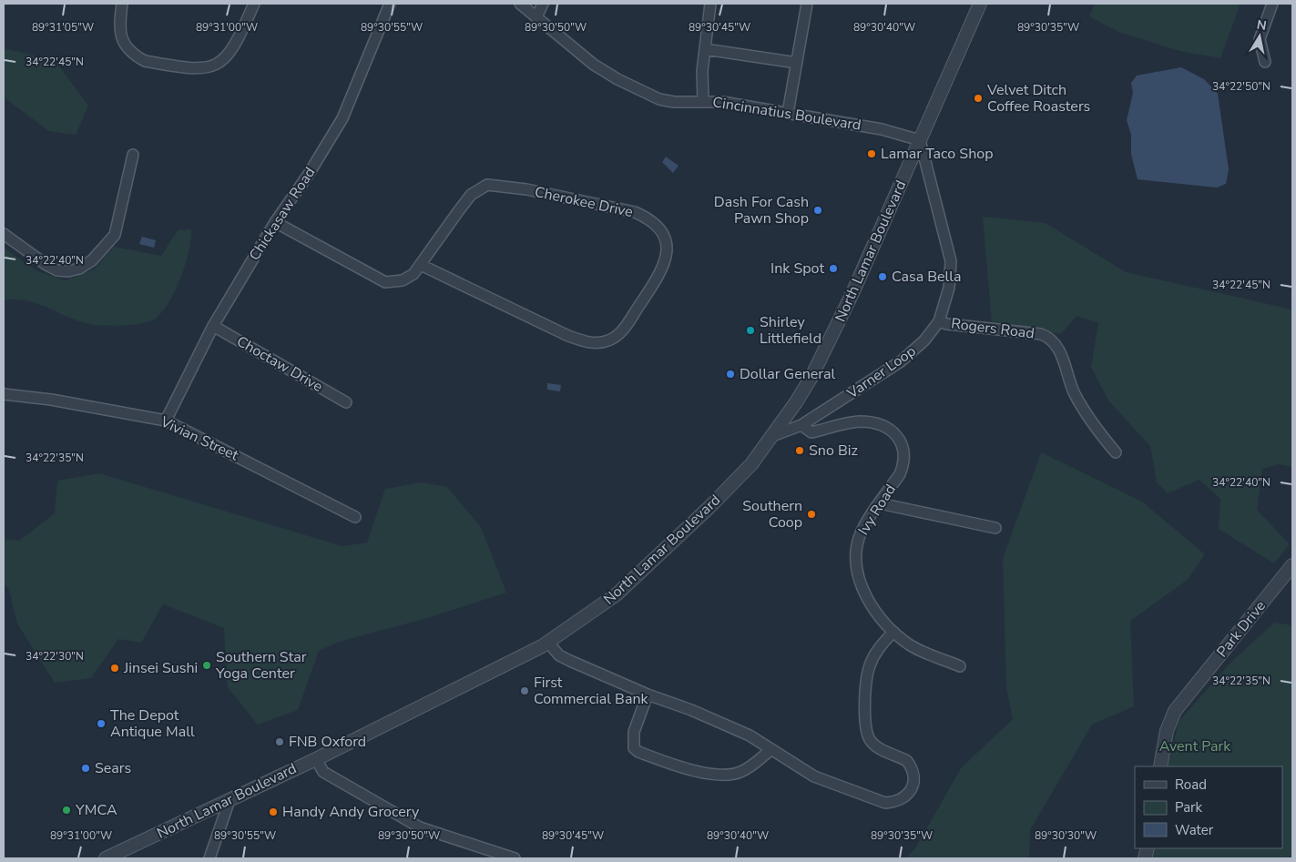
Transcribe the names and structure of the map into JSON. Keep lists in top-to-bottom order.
{
  "streets": {
    "street": [
      "Cincinnatius Boulevard",
      "Cherokee Drive",
      "Chickasaw Road",
      "North Lamar Boulevard",
      "Rogers Road",
      "Choctaw Drive",
      "Varner Loop",
      "Vivian Street",
      "Ivy Road",
      "Park Drive"
    ]
  },
  "crossings": [
    ["Cincinnatius Boulevard", "North Lamar Boulevard"],
    ["Cincinnatius Boulevard", "Varner Loop"],
    ["Cherokee Drive", "Chickasaw Road"],
    ["Chickasaw Road", "Choctaw Drive"],
    ["Chickasaw Road", "Vivian Street"],
    ["North Lamar Boulevard", "Varner Loop"],
    ["Rogers Road", "Varner Loop"],
    ["Varner Loop", "Ivy Road"]
  ],
  "parks": ["Avent Park"],
  "places": [
    "Velvet Ditch Coffee Roasters",
    "Lamar Taco Shop",
    "Dash For Cash Pawn Shop",
    "Ink Spot",
    "Casa Bella",
    "Shirley Littlefield",
    "Dollar General",
    "Sno Biz",
    "Southern Coop",
    "Southern Star Yoga Center",
    "Jinsei Sushi",
    "First Commercial Bank",
    "The Depot Antique Mall",
    "FNB Oxford",
    "Sears",
    "YMCA",
    "Handy Andy Grocery"
  ],
  "legend": ["Road", "Park", "Water"],
  "north": "top",
  "coordinates": [
    "89°31'05\"W",
    "89°31'00\"W",
    "89°30'55\"W",
    "89°30'50\"W",
    "89°30'45\"W",
    "89°30'40\"W",
    "89°30'35\"W",
    "34°22'45\"N",
    "34°22'50\"N",
    "34°22'40\"N",
    "34°22'35\"N",
    "34°22'30\"N",
    "89°30'30\"W"
  ]
}
